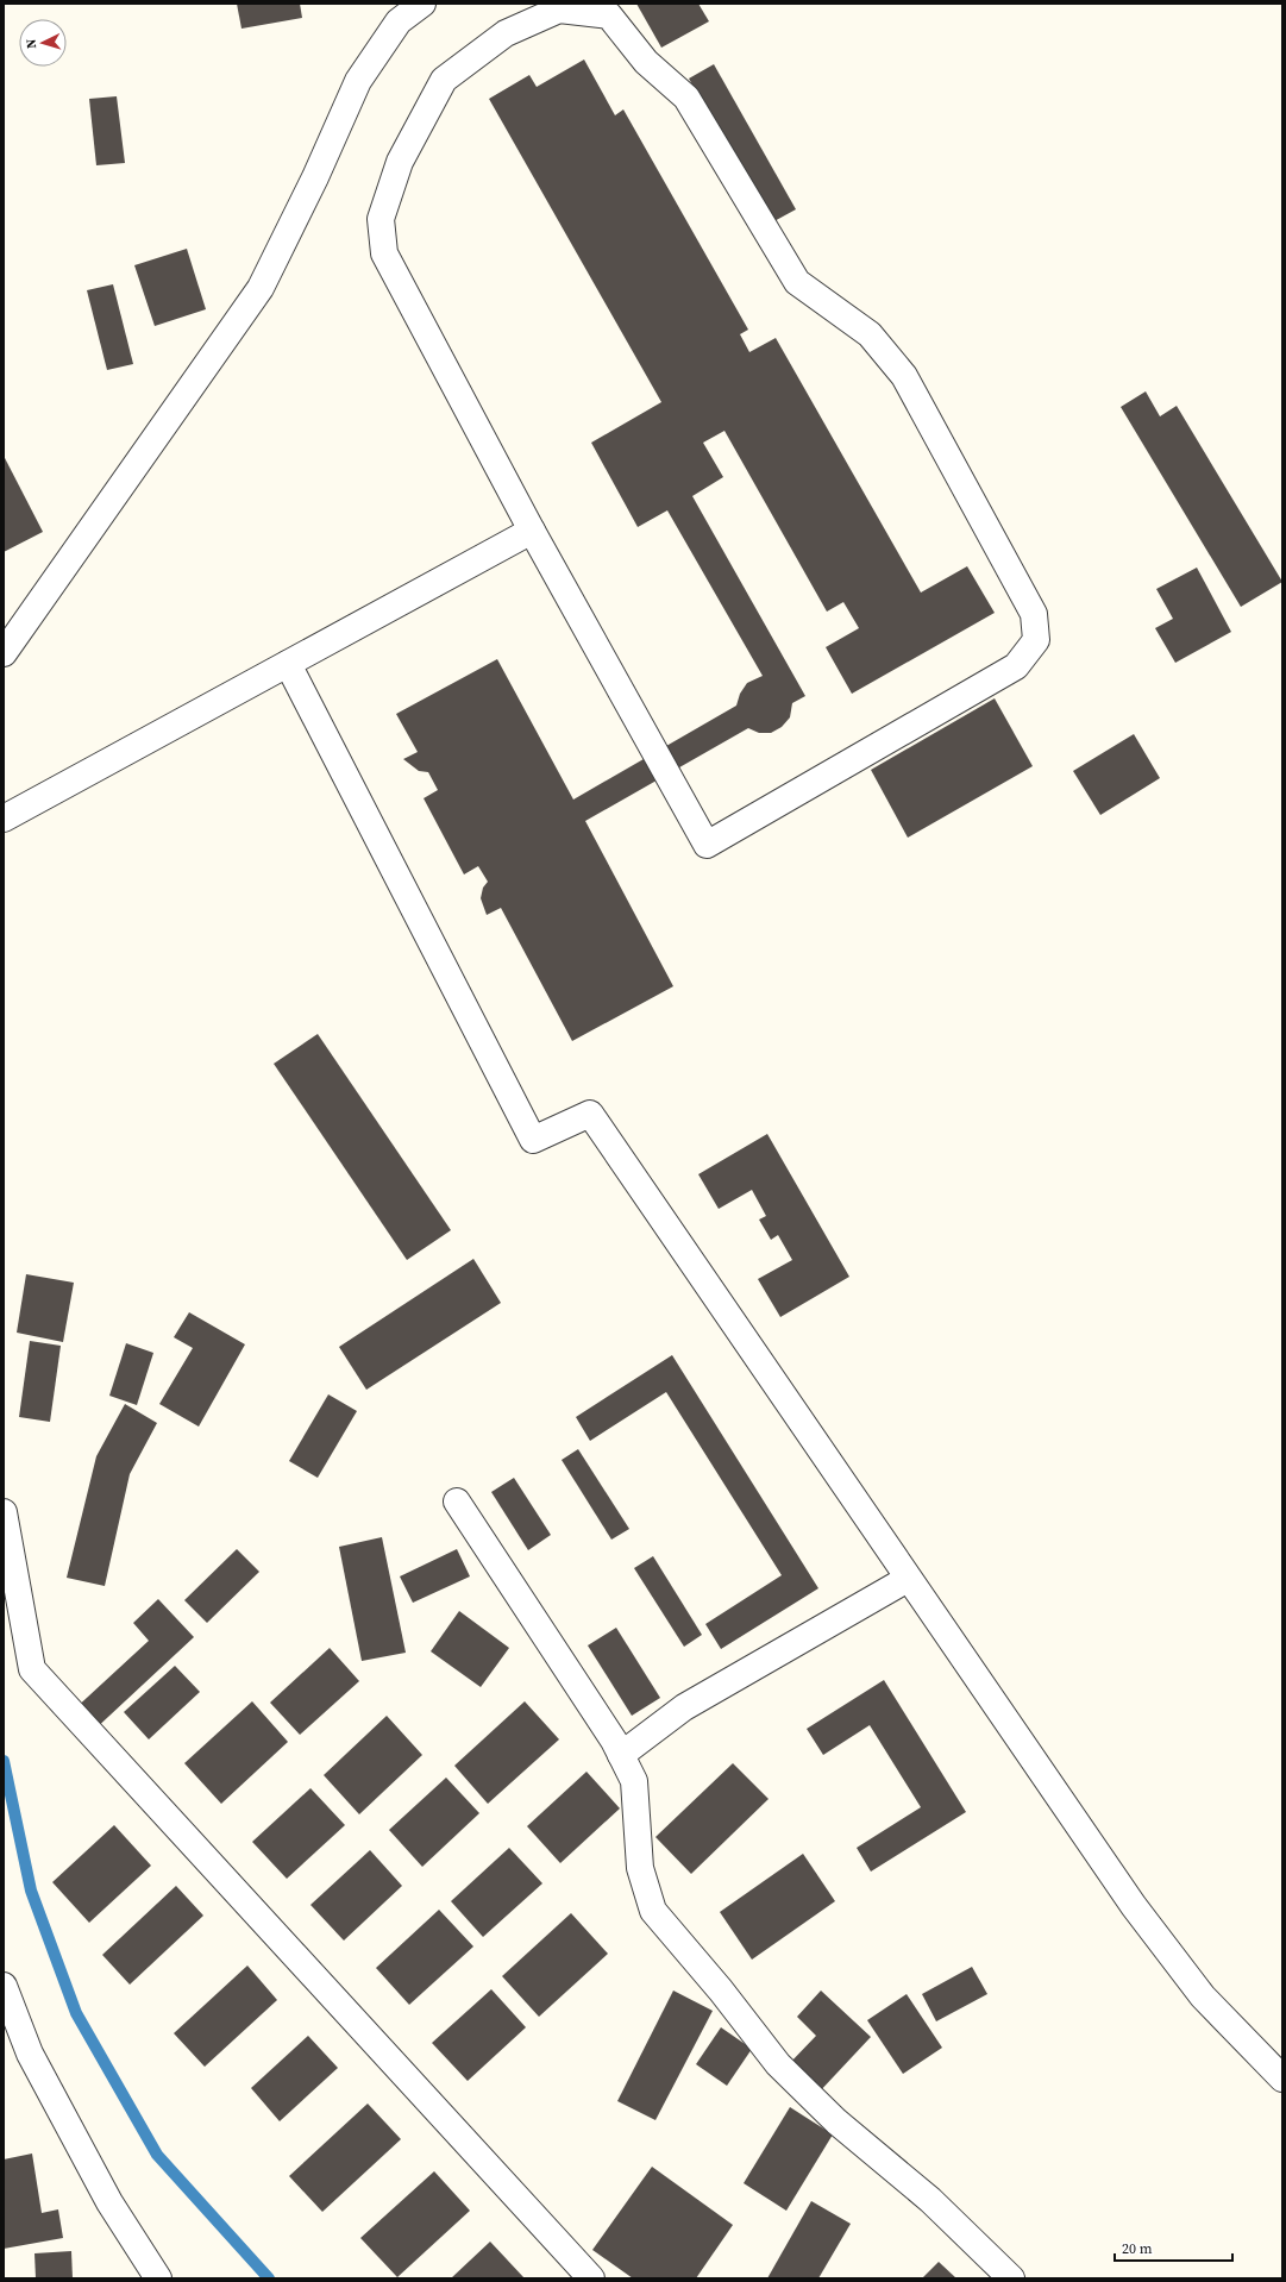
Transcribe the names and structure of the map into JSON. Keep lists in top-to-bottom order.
{
  "scale_bar": "20 m",
  "north": "left"
}
